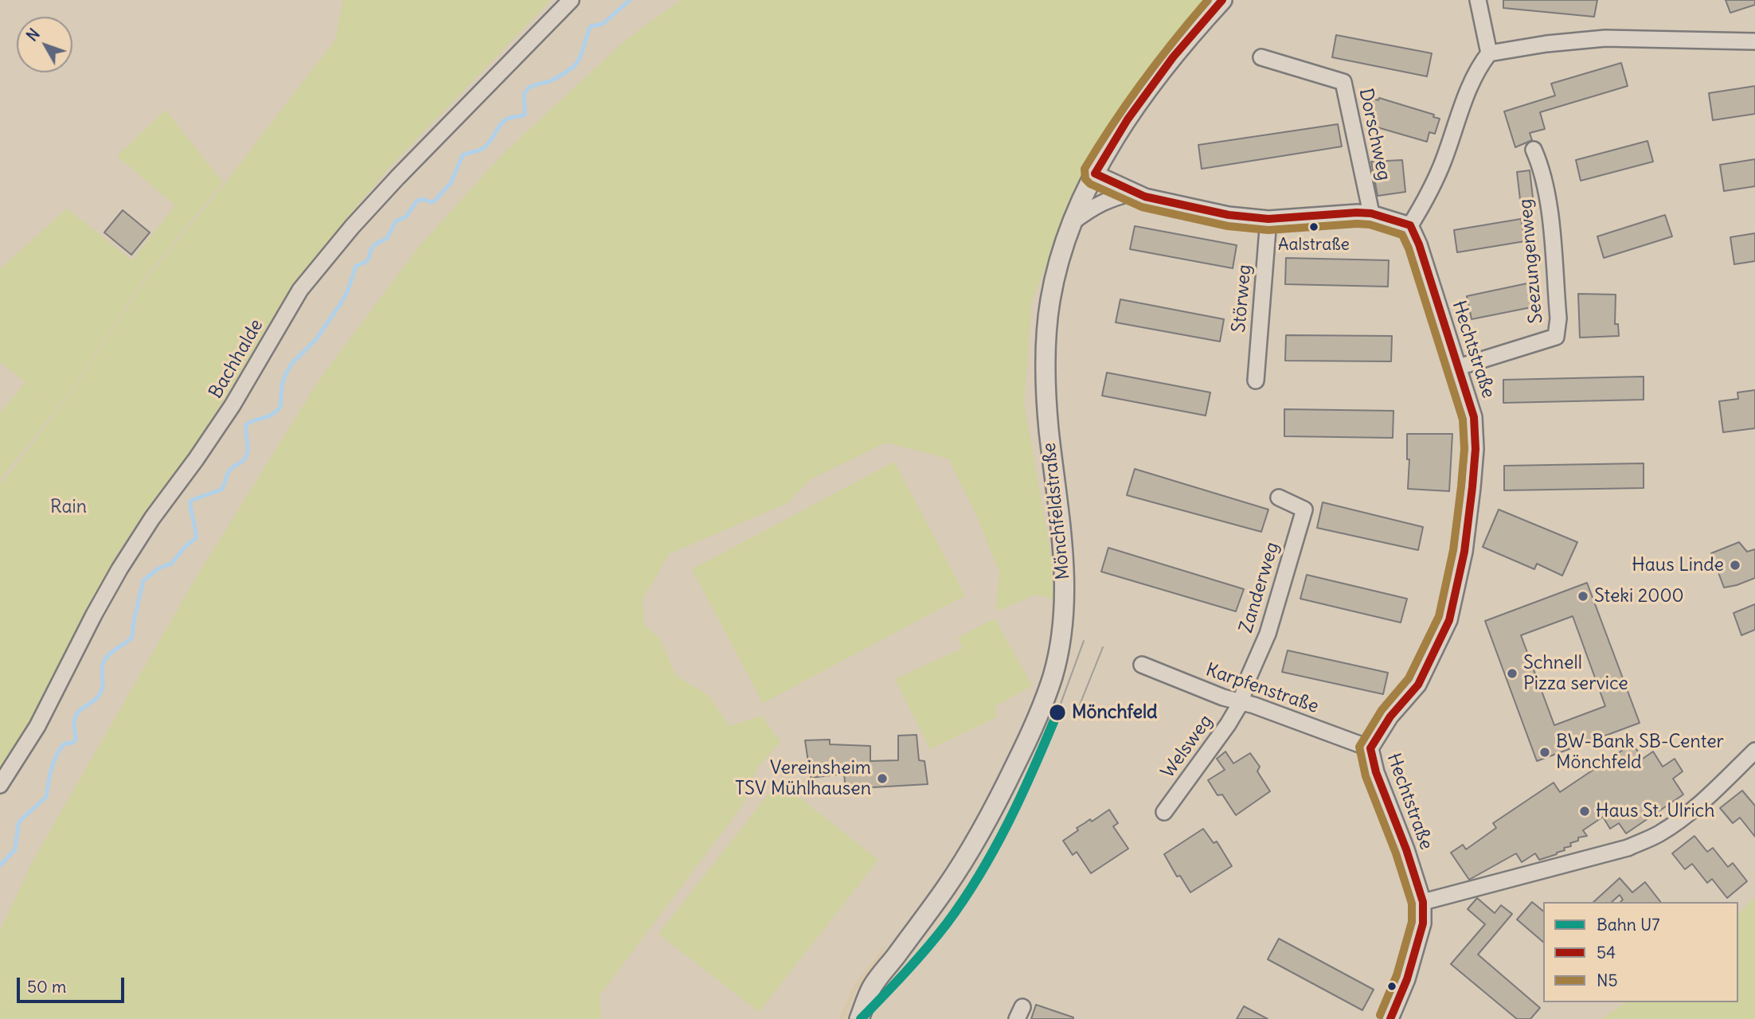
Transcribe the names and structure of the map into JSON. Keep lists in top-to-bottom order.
{
  "streets": {
    "main road": ["Mönchfeldstraße"],
    "street": [
      "Dorschweg",
      "Seezungenweg",
      "Störweg",
      "Hechtstraße",
      "Bachhalde",
      "Zanderweg",
      "Karpfenstraße",
      "Welsweg"
    ]
  },
  "crossings": [
    ["Seezungenweg", "Hechtstraße"],
    ["Hechtstraße", "Karpfenstraße"],
    ["Zanderweg", "Karpfenstraße"],
    ["Zanderweg", "Welsweg"],
    ["Karpfenstraße", "Welsweg"]
  ],
  "parks": ["Rain"],
  "places": [
    "Aalstraße",
    "Haus Linde",
    "Steki 2000",
    "Schnell Pizza service",
    "Mönchfeld",
    "BW-Bank SB-Center Mönchfeld",
    "Vereinsheim TSV Mühlhausen",
    "Haus St. Ulrich"
  ],
  "lines": ["transit line 54", "transit line N5", "rail line U7"],
  "legend": ["Bahn U7", "54", "N5"],
  "scale_bar": "50 m",
  "north": "top left"
}
